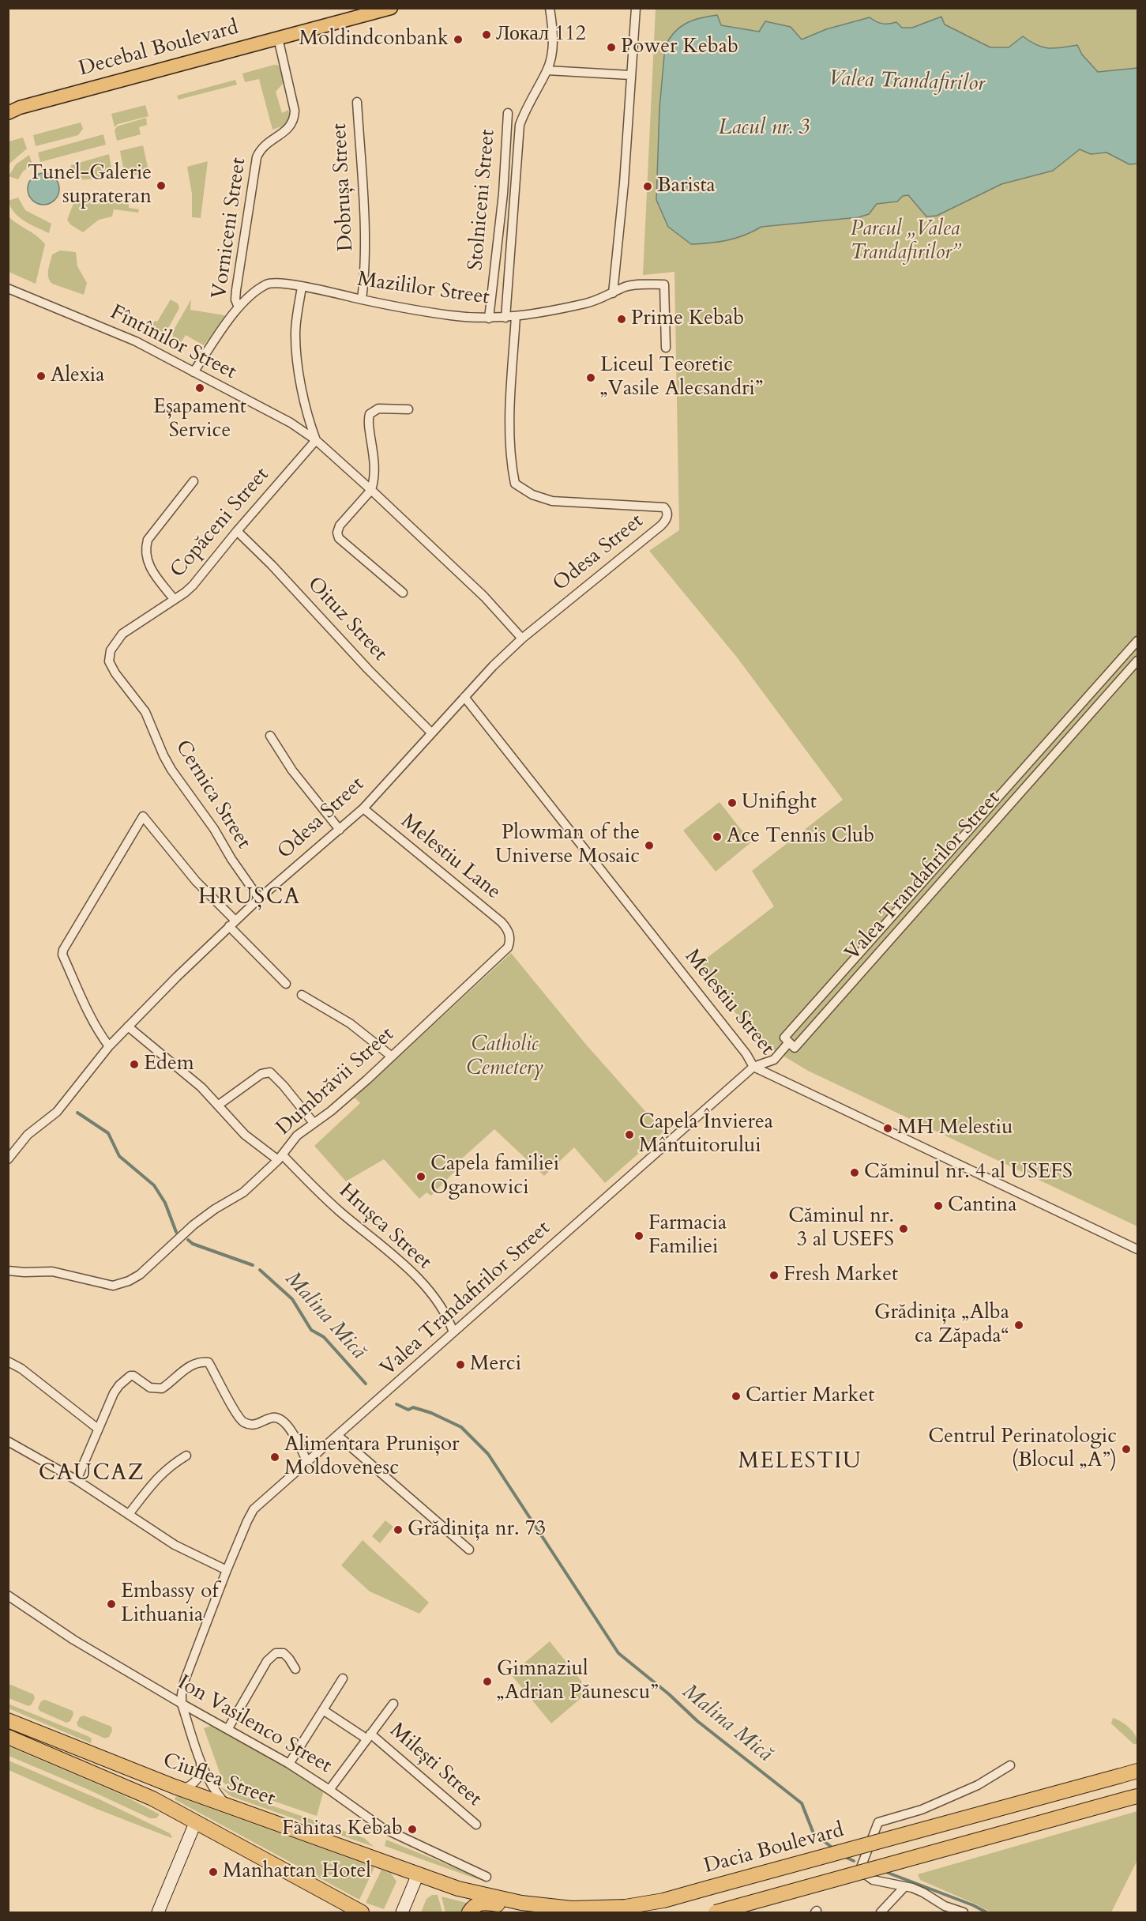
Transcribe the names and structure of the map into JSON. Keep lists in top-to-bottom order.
{
  "streets": {
    "highway": ["Ciuflea Street", "Dacia Boulevard"],
    "main road": ["Decebal Boulevard"],
    "street": [
      "Dobrușa Street",
      "Stolniceni Street",
      "Vorniceni Street",
      "Mazililor Street",
      "Fîntînilor Street",
      "Copăceni Street",
      "Odesa Street",
      "Oituz Street",
      "Cernica Street",
      "Melestiu Lane",
      "Valea Trandafirilor Street",
      "Melestiu Street",
      "Dumbrăvii Street",
      "Hrușca Street",
      "Ion Vasilenco Street",
      "Milești Street"
    ]
  },
  "crossings": [
    ["Decebal Boulevard", "Vorniceni Street"],
    ["Dobrușa Street", "Mazililor Street"],
    ["Stolniceni Street", "Mazililor Street"],
    ["Vorniceni Street", "Mazililor Street"],
    ["Vorniceni Street", "Fîntînilor Street"],
    ["Mazililor Street", "Odesa Street"],
    ["Fîntînilor Street", "Copăceni Street"],
    ["Fîntînilor Street", "Odesa Street"],
    ["Copăceni Street", "Oituz Street"],
    ["Copăceni Street", "Cernica Street"],
    ["Odesa Street", "Oituz Street"],
    ["Odesa Street", "Cernica Street"],
    ["Odesa Street", "Melestiu Lane"],
    ["Odesa Street", "Melestiu Street"],
    ["Odesa Street", "Hrușca Street"],
    ["Melestiu Lane", "Dumbrăvii Street"],
    ["Valea Trandafirilor Street", "Melestiu Street"],
    ["Valea Trandafirilor Street", "Hrușca Street"],
    ["Valea Trandafirilor Street", "Ion Vasilenco Street"],
    ["Dumbrăvii Street", "Hrușca Street"],
    ["Ion Vasilenco Street", "Milești Street"],
    ["Ciuflea Street", "Dacia Boulevard"]
  ],
  "districts": ["HRUȘCA", "MELESTIU", "CAUCAZ"],
  "water": ["Valea Trandafirilor", "Lacul nr. 3", "Malina Mică"],
  "parks": ["Parcul „Valea Trandafirilor”", "Catholic Cemetery"],
  "places": [
    "Локал 112",
    "Moldindconbank",
    "Power Kebab",
    "Tunel-Galerie suprateran",
    "Barista",
    "Prime Kebab",
    "Alexia",
    "Liceul Teoretic „Vasile Alecsandri”",
    "Eșapament Service",
    "Unifight",
    "Ace Tennis Club",
    "Plowman of the Universe Mosaic",
    "Edem",
    "MH Melestiu",
    "Capela Învierea Mântuitorului",
    "Căminul nr. 4 al USEFS",
    "Capela familiei Oganowici",
    "Cantina",
    "Căminul nr. 3 al USEFS",
    "Farmacia Familiei",
    "Fresh Market",
    "Grădinița „Alba ca Zăpada“",
    "Merci",
    "Cartier Market",
    "Centrul Perinatologic (Blocul „A”)",
    "Alimentara Prunișor Moldovenesc",
    "Grădinița nr. 73",
    "Embassy of Lithuania",
    "Gimnaziul „Adrian Păunescu”",
    "Fahitas Kebab",
    "Manhattan Hotel"
  ]
}
